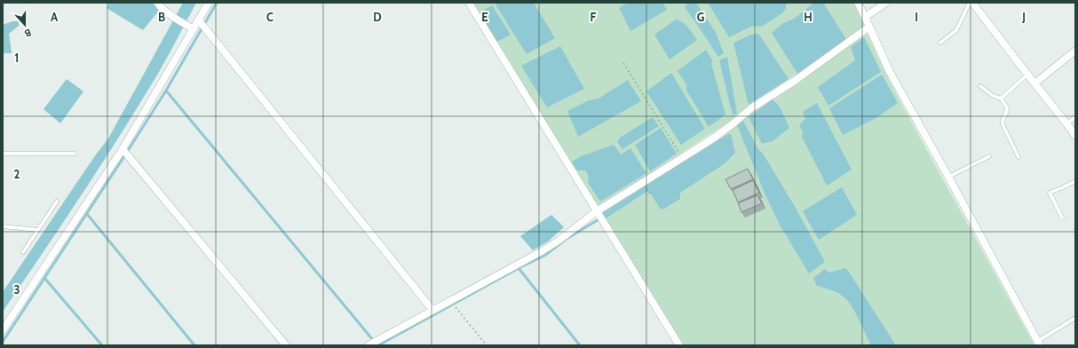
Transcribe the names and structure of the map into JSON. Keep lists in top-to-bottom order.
{
  "north": "bottom",
  "grid": {
    "columns": [
      "A",
      "B",
      "C",
      "D",
      "E",
      "F",
      "G",
      "H",
      "I",
      "J"
    ],
    "rows": ["1", "2", "3"]
  }
}
